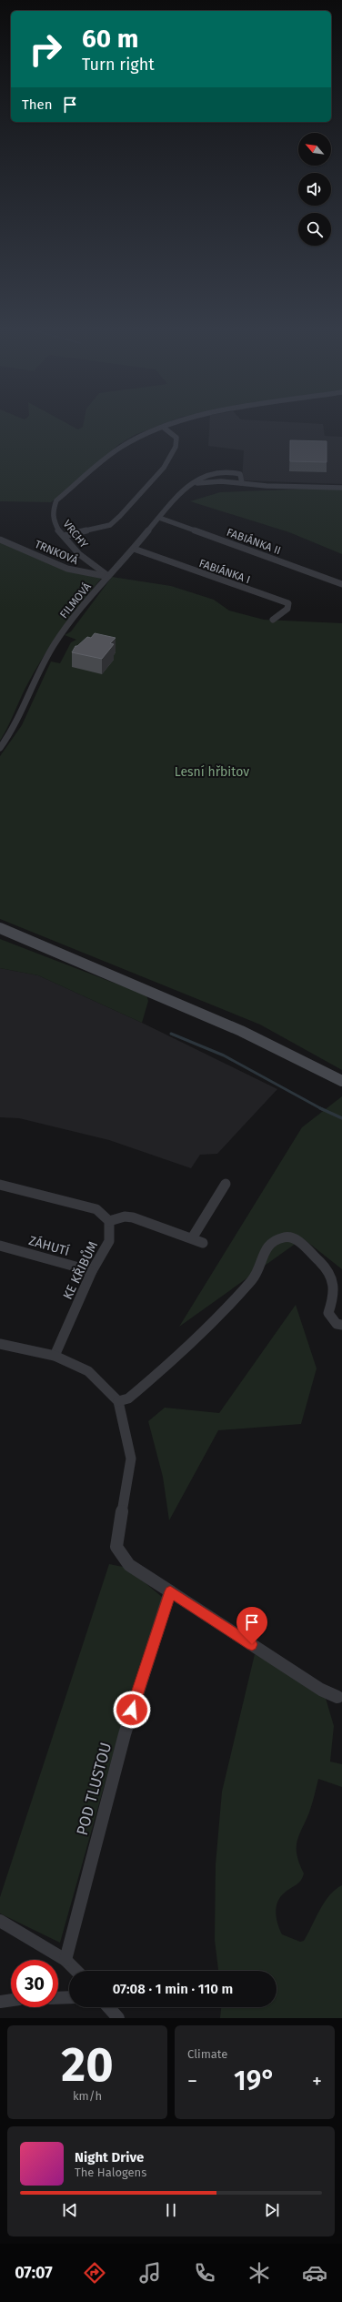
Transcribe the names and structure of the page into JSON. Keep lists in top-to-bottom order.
{
  "streets": {
    "street": [
      "VRCHY",
      "FABIÁNKA II",
      "TRNKOVÁ",
      "FABIÁNKA I",
      "FILMOVÁ",
      "ZÁHUTÍ",
      "KE KŘIBŮM",
      "POD TLUSTOU"
    ]
  },
  "crossings": [
    ["VRCHY", "TRNKOVÁ"],
    ["VRCHY", "FILMOVÁ"],
    ["FABIÁNKA II", "FILMOVÁ"],
    ["TRNKOVÁ", "FILMOVÁ"],
    ["FABIÁNKA I", "FILMOVÁ"],
    ["ZÁHUTÍ", "KE KŘIBŮM"]
  ],
  "parks": ["Lesní hřbitov"],
  "north": "top left",
  "page": {
    "turn": ["60 m", "Turn right"],
    "then": "Then",
    "limit": "30",
    "trip": "07:08 · 1 min · 110 m",
    "tile": [
      ["20", "km/h"],
      "Climate"
    ],
    "heat": ["−", "19°", "+"],
    "song": ["Night Drive", "The Halogens"],
    "tabs": "07:07"
  }
}
